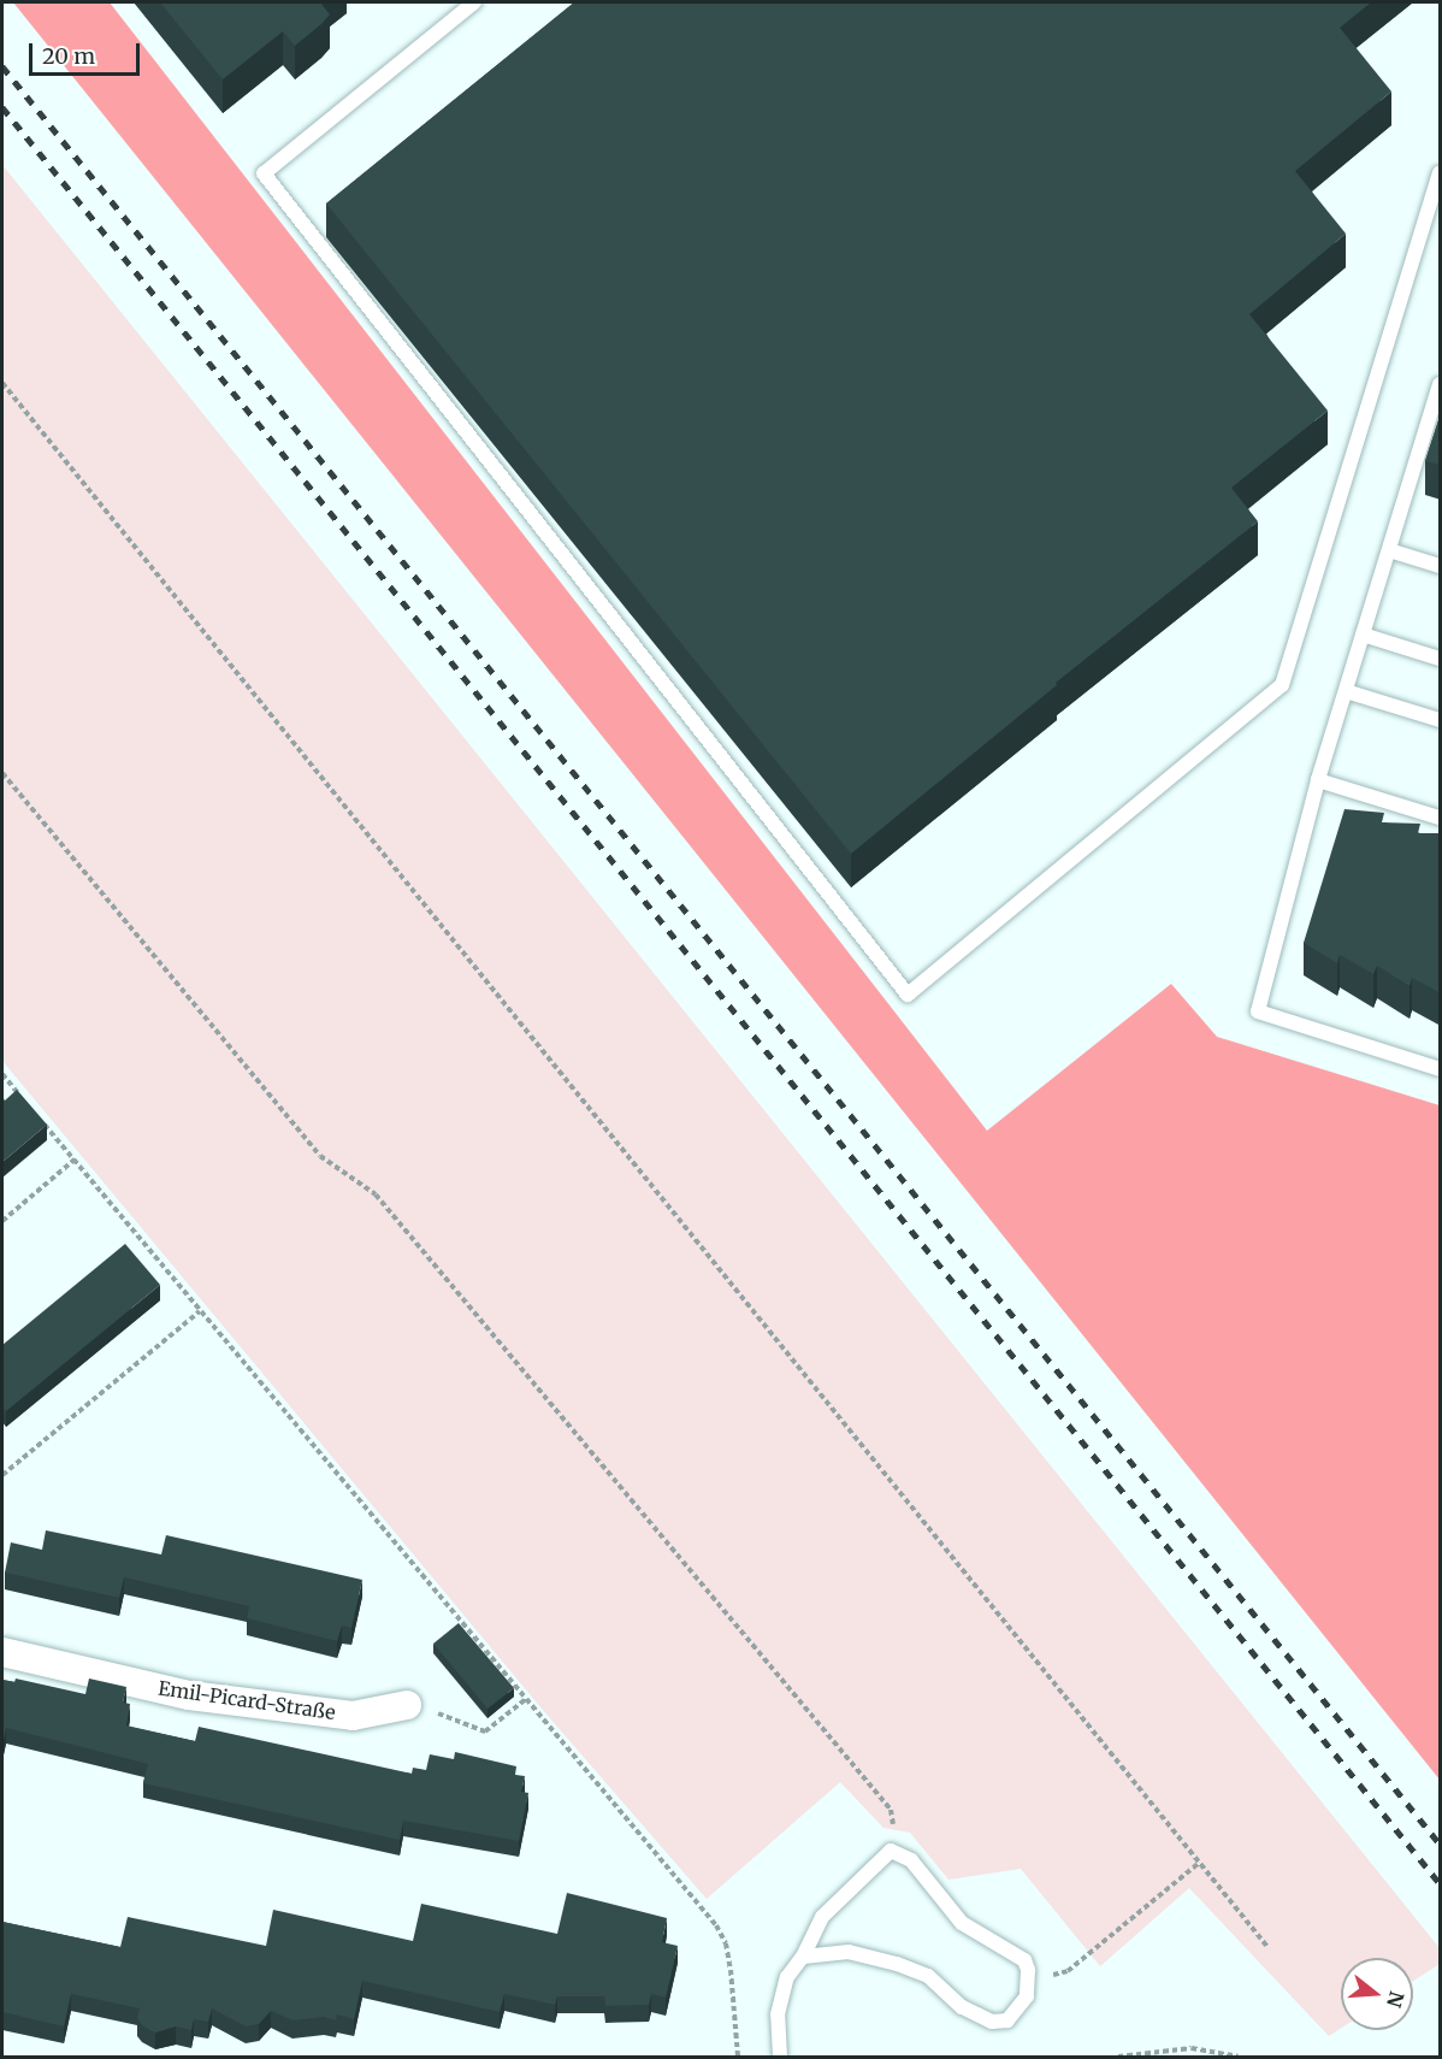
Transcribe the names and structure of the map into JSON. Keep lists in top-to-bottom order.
{
  "streets": {
    "street": ["Emil-Picard-Straße"]
  },
  "scale_bar": "20 m",
  "north": "right"
}
